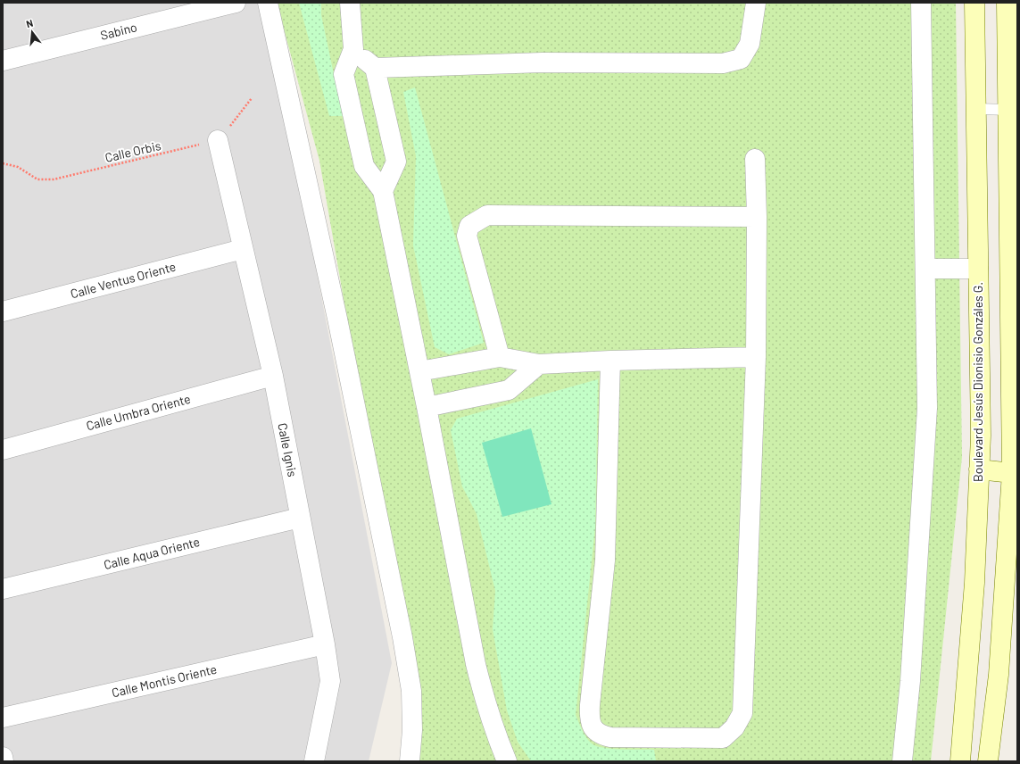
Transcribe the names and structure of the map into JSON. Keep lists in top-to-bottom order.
{
  "streets": {
    "main road": ["Boulevard Jesús Dionisio Gonzáles G."],
    "street": [
      "Sabino",
      "Calle Ventus Oriente",
      "Calle Umbra Oriente",
      "Calle Ignis",
      "Calle Aqua Oriente",
      "Calle Montis Oriente"
    ],
    "path": ["Calle Orbis"]
  },
  "crossings": [
    ["Calle Orbis", "Calle Ignis"],
    ["Calle Ventus Oriente", "Calle Ignis"],
    ["Calle Umbra Oriente", "Calle Ignis"],
    ["Calle Ignis", "Calle Aqua Oriente"],
    ["Calle Ignis", "Calle Montis Oriente"]
  ],
  "north": "top"
}
